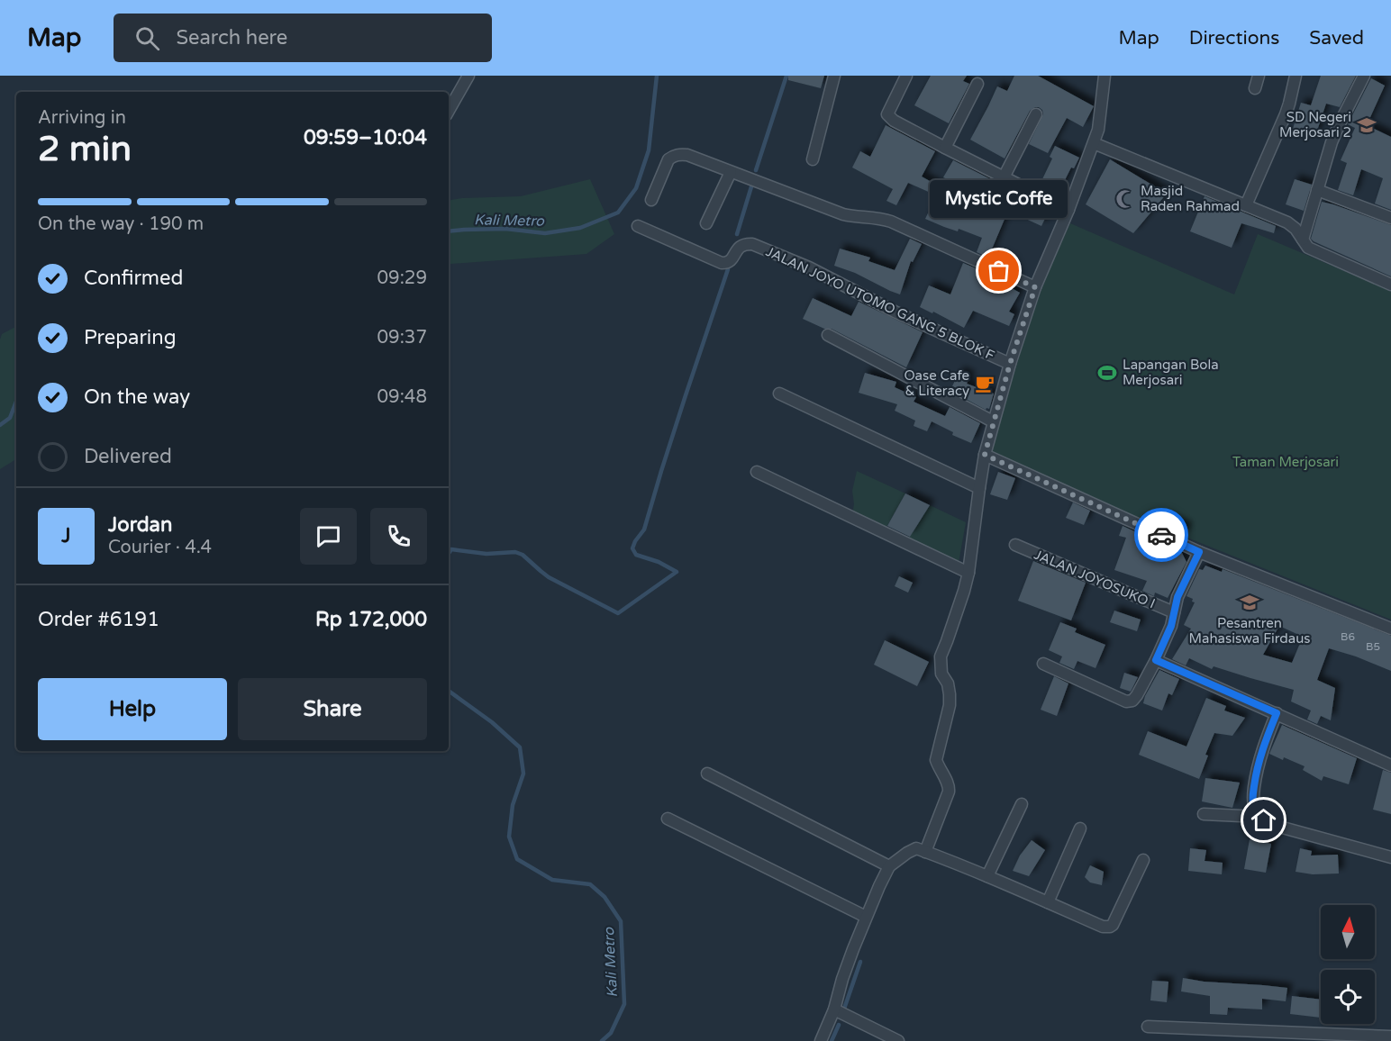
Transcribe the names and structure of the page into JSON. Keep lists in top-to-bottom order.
{
  "streets": {
    "street": ["JALAN JOYO UTOMO GANG 5 BLOK F", "JALAN JOYOSUKO I"]
  },
  "water": ["Kali Metro"],
  "parks": ["Taman Merjosari"],
  "places": {
    "school or university": ["SD Negeri Merjosari 2", "Pesantren Mahasiswa Firdaus"],
    "mosque": ["Masjid Raden Rahmad"],
    "other": ["Mystic Coffe"],
    "sports": ["Lapangan Bola Merjosari"],
    "cafe": ["Oase Cafe & Literacy"]
  },
  "house_numbers": ["B6", "B5"],
  "north": "top",
  "page": {
    "header": "Map",
    "search": "Search here",
    "nav": ["Map", "Directions", "Saved"],
    "heading": ["2 min", "Arriving in", "09:59–10:04"],
    "panel": [
      "Jordan",
      "Courier · 4.4",
      "Order #6191",
      "Rp 172,000"
    ],
    "bubble": "Mystic Coffe",
    "bar": "On the way · 190 m",
    "list": [
      ["Confirmed", "09:29"],
      ["Preparing", "09:37"],
      ["On the way", "09:48"],
      "Delivered"
    ],
    "round": "J",
    "buttons": ["Help", "Share"]
  }
}
